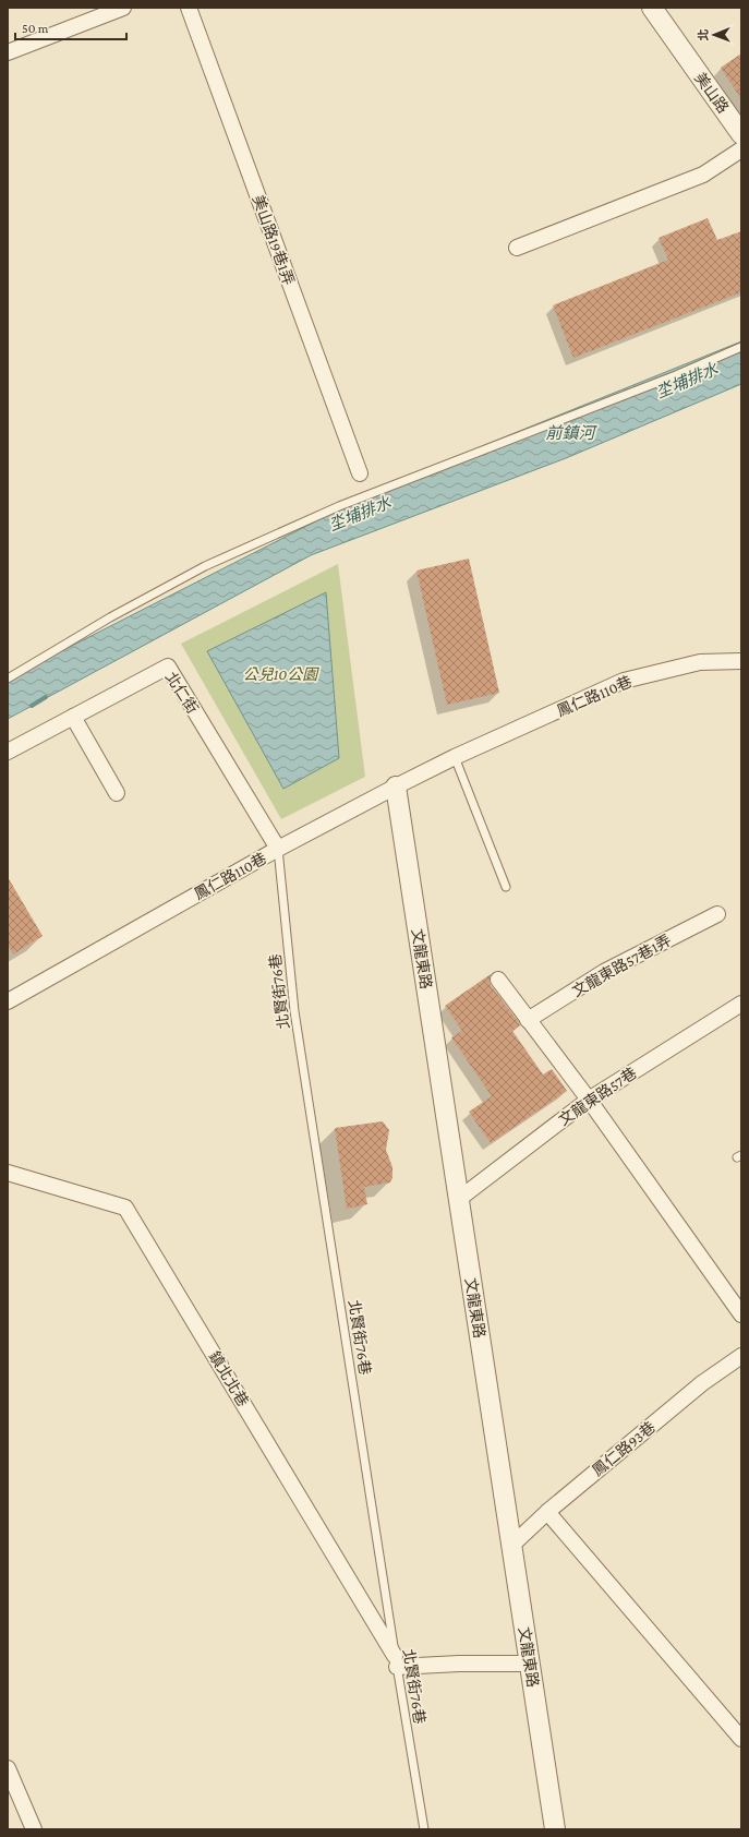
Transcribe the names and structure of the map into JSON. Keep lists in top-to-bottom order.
{
  "streets": {
    "street": [
      "美山路",
      "美山路19巷1弄",
      "北仁街",
      "鳳仁路110巷",
      "文龍東路",
      "文龍東路57巷1弄",
      "文龍東路57巷",
      "鎮北北巷",
      "鳳仁路93巷"
    ],
    "lane": ["北賢街76巷"]
  },
  "crossings": [
    ["北仁街", "鳳仁路110巷"],
    ["北仁街", "北賢街76巷"],
    ["鳳仁路110巷", "文龍東路"],
    ["鳳仁路110巷", "北賢街76巷"],
    ["文龍東路", "文龍東路57巷"],
    ["文龍東路", "鳳仁路93巷"],
    ["北賢街76巷", "鎮北北巷"]
  ],
  "water": ["坔埔排水", "前鎮河"],
  "parks": ["公兒10公園"],
  "scale_bar": "50 m",
  "north": "left"
}
